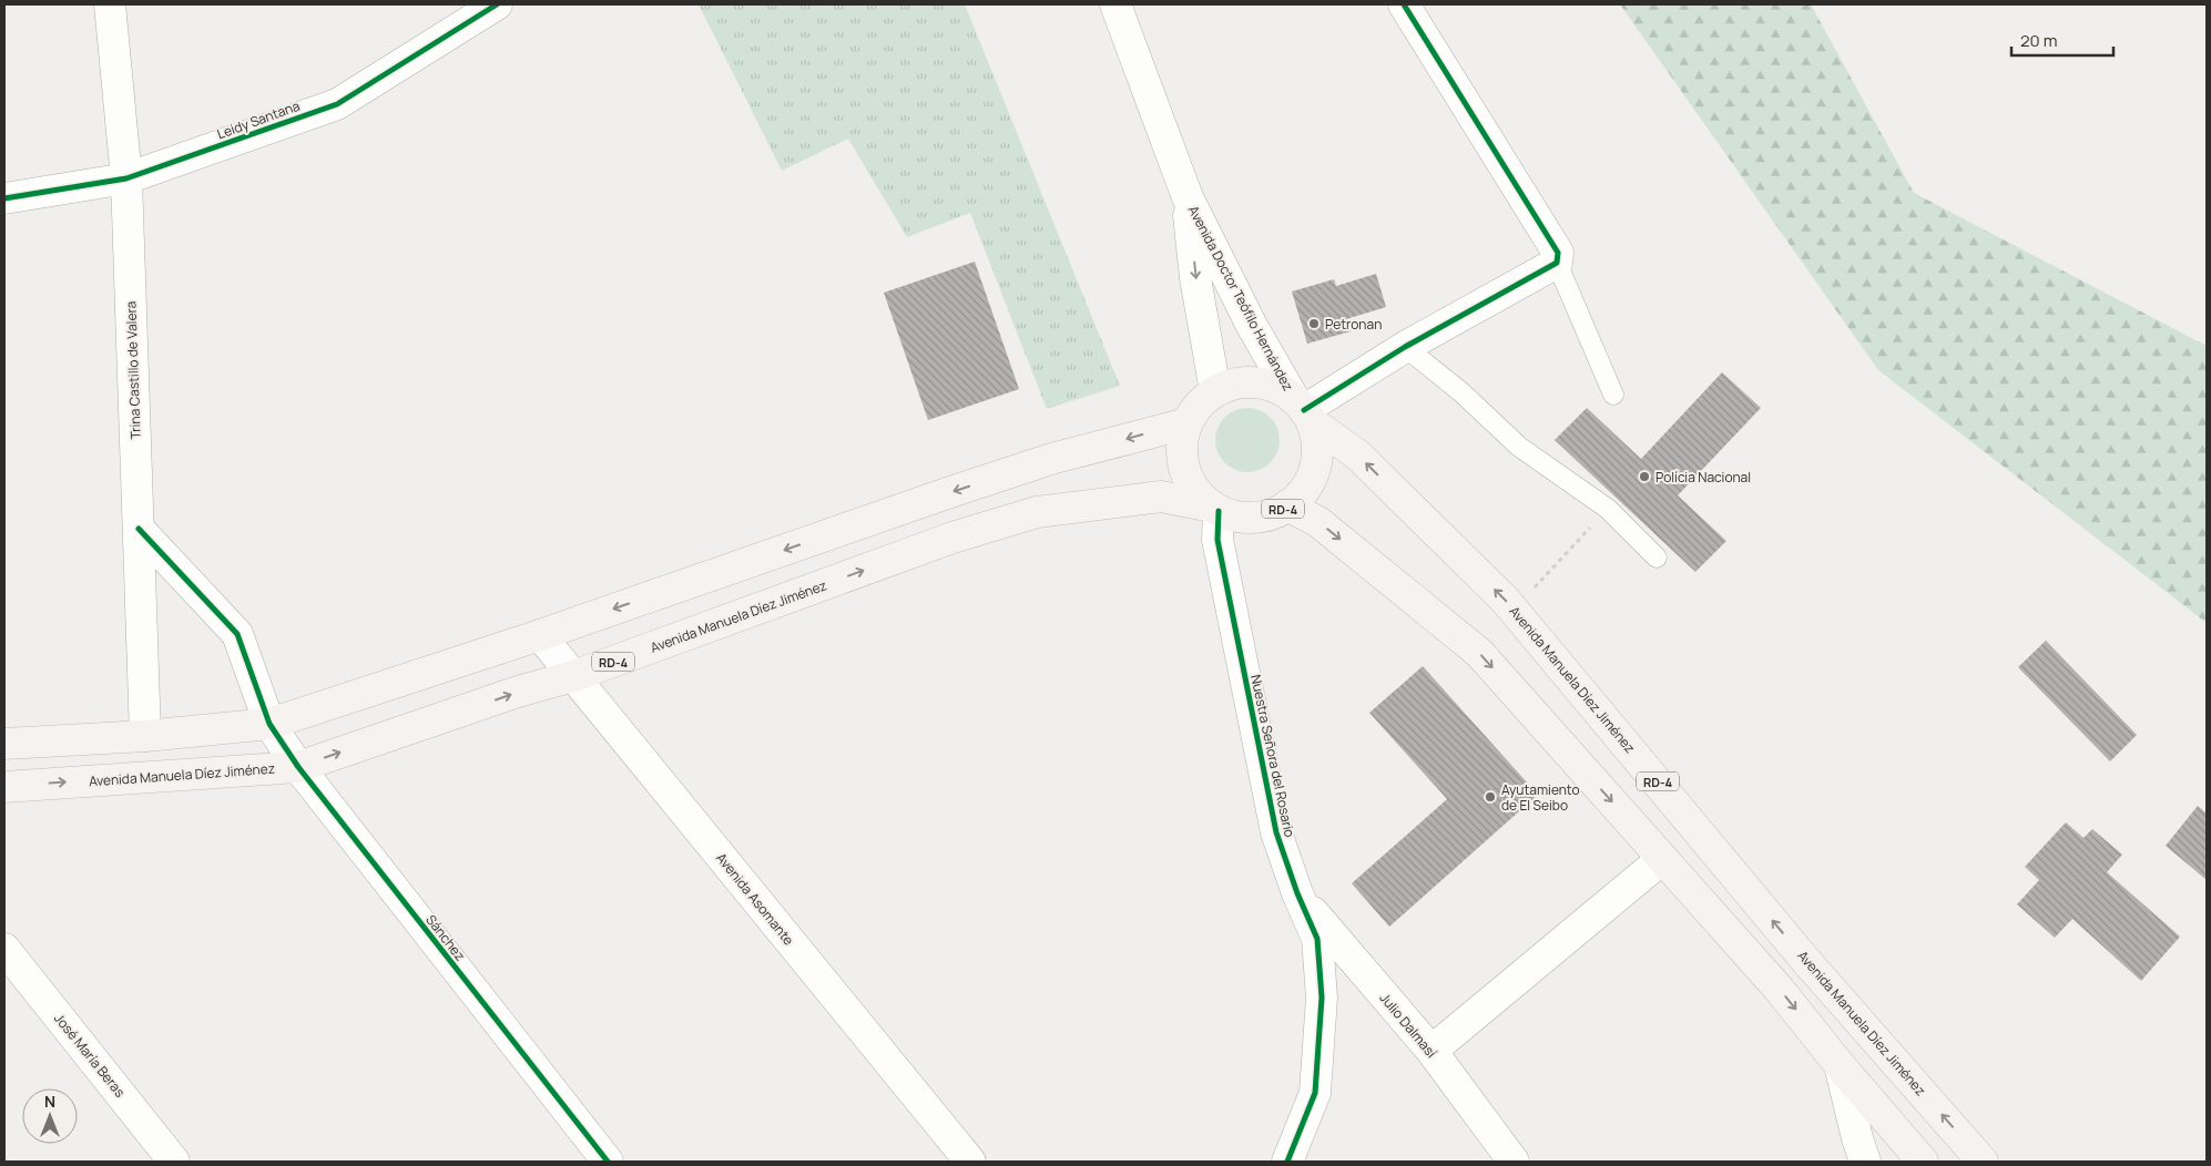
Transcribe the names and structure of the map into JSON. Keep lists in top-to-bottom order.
{
  "streets": {
    "main road": ["RD-4", "Avenida Manuela Díez Jiménez"],
    "street": [
      "Leidy Santana",
      "Avenida Doctor Teófilo Hernández",
      "Trina Castillo de Valera",
      "Nuestra Señora del Rosario",
      "Avenida Asomante",
      "Sánchez",
      "Julio Dalmasí",
      "José María Beras"
    ]
  },
  "crossings": [
    ["Leidy Santana", "Trina Castillo de Valera"],
    ["Avenida Doctor Teófilo Hernández", "RD-4"],
    ["Avenida Doctor Teófilo Hernández", "Avenida Manuela Díez Jiménez"],
    ["Avenida Doctor Teófilo Hernández", "Nuestra Señora del Rosario"],
    ["Trina Castillo de Valera", "Sánchez"],
    ["RD-4", "Avenida Manuela Díez Jiménez"],
    ["RD-4", "Nuestra Señora del Rosario"],
    ["Avenida Manuela Díez Jiménez", "Nuestra Señora del Rosario"],
    ["Avenida Manuela Díez Jiménez", "Avenida Asomante"],
    ["Avenida Manuela Díez Jiménez", "Sánchez"],
    ["Nuestra Señora del Rosario", "Julio Dalmasí"]
  ],
  "places": ["Petronan", "Polícia Nacional", "Ayutamiento de El Seibo"],
  "scale_bar": "20 m",
  "north": "top"
}
